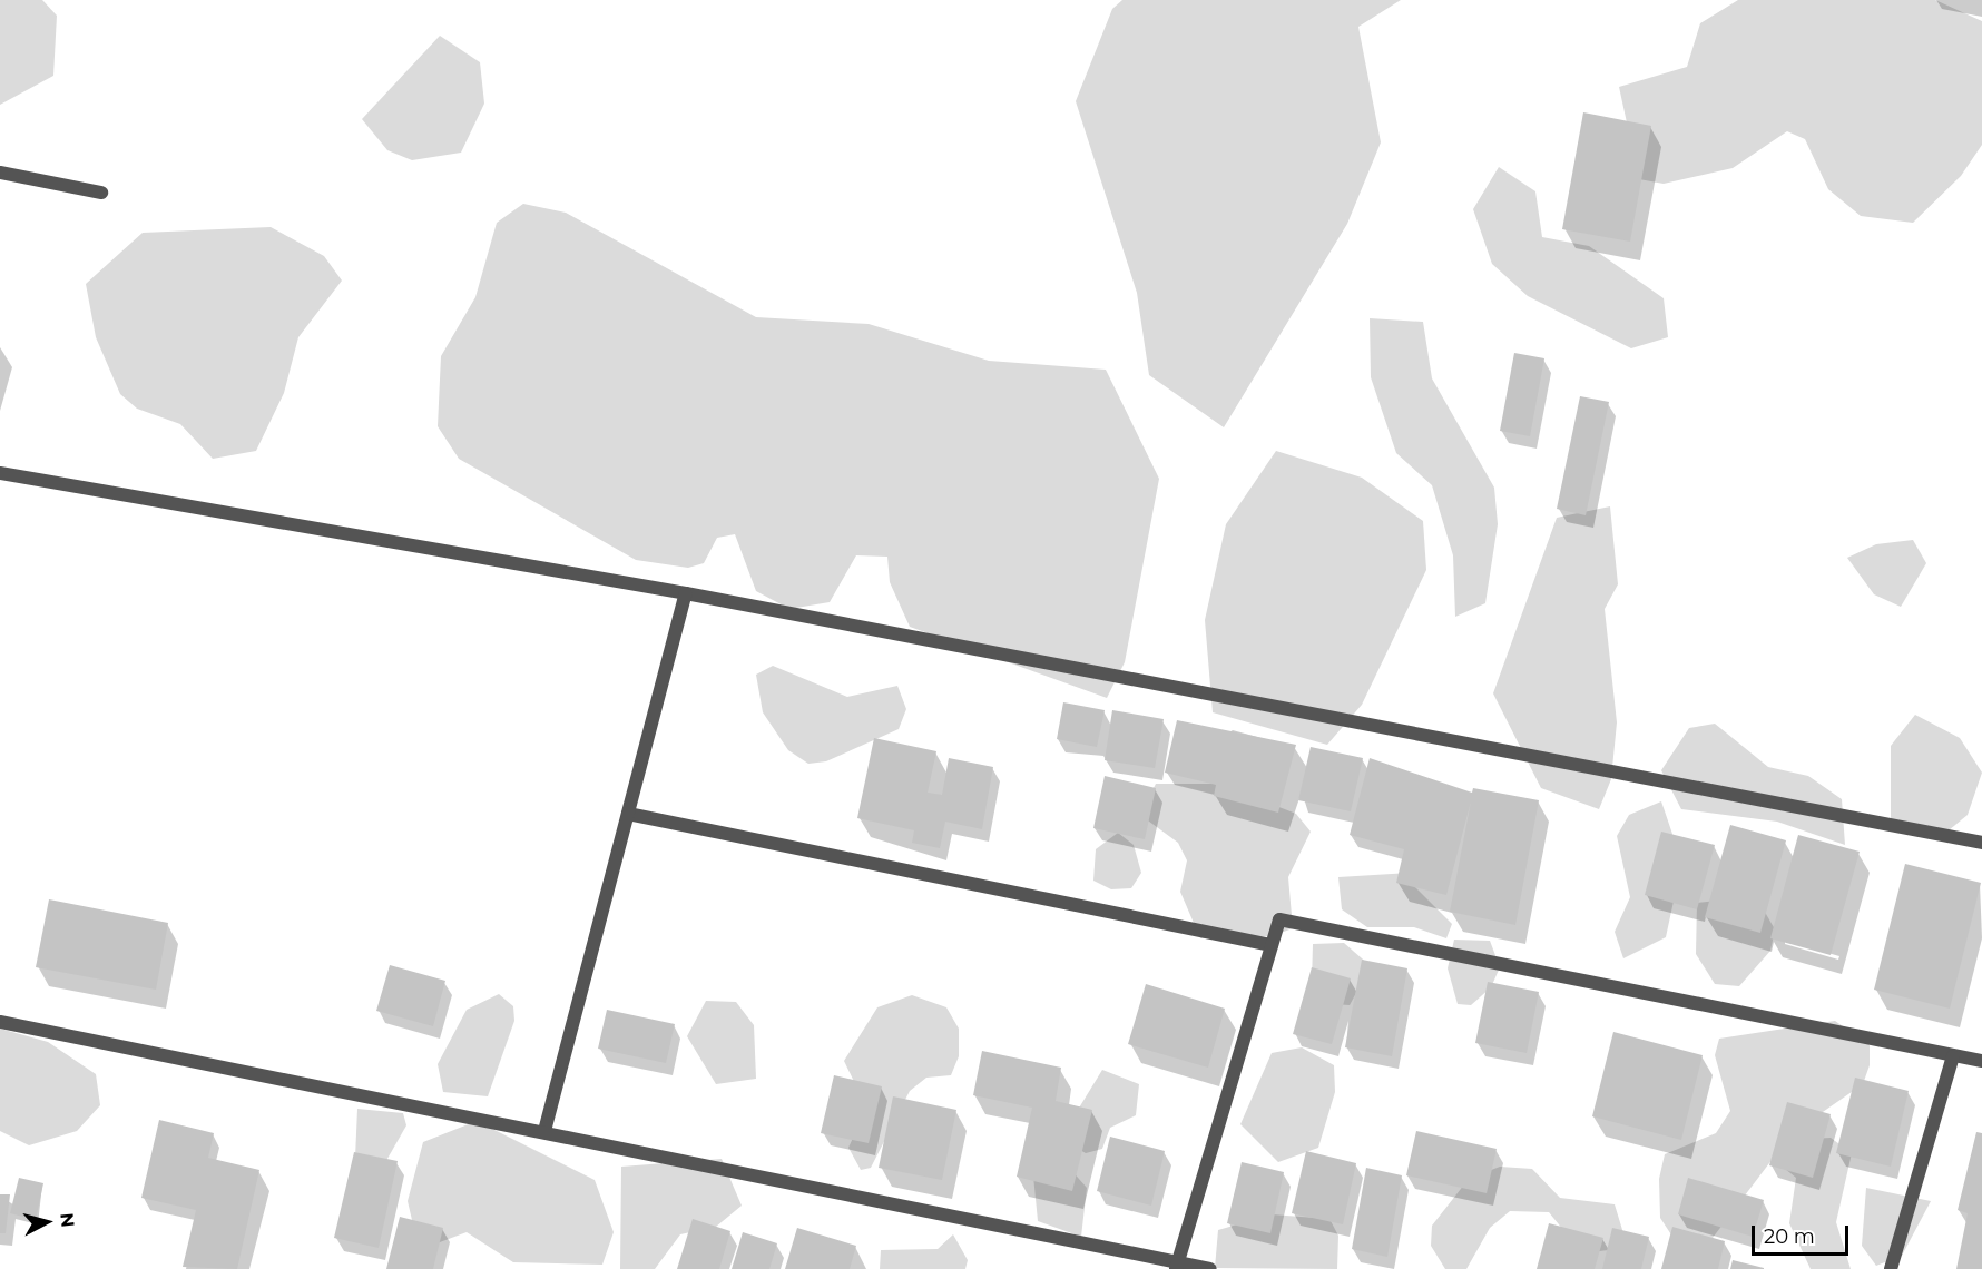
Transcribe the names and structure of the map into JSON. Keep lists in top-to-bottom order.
{
  "scale_bar": "20 m",
  "north": "right"
}
